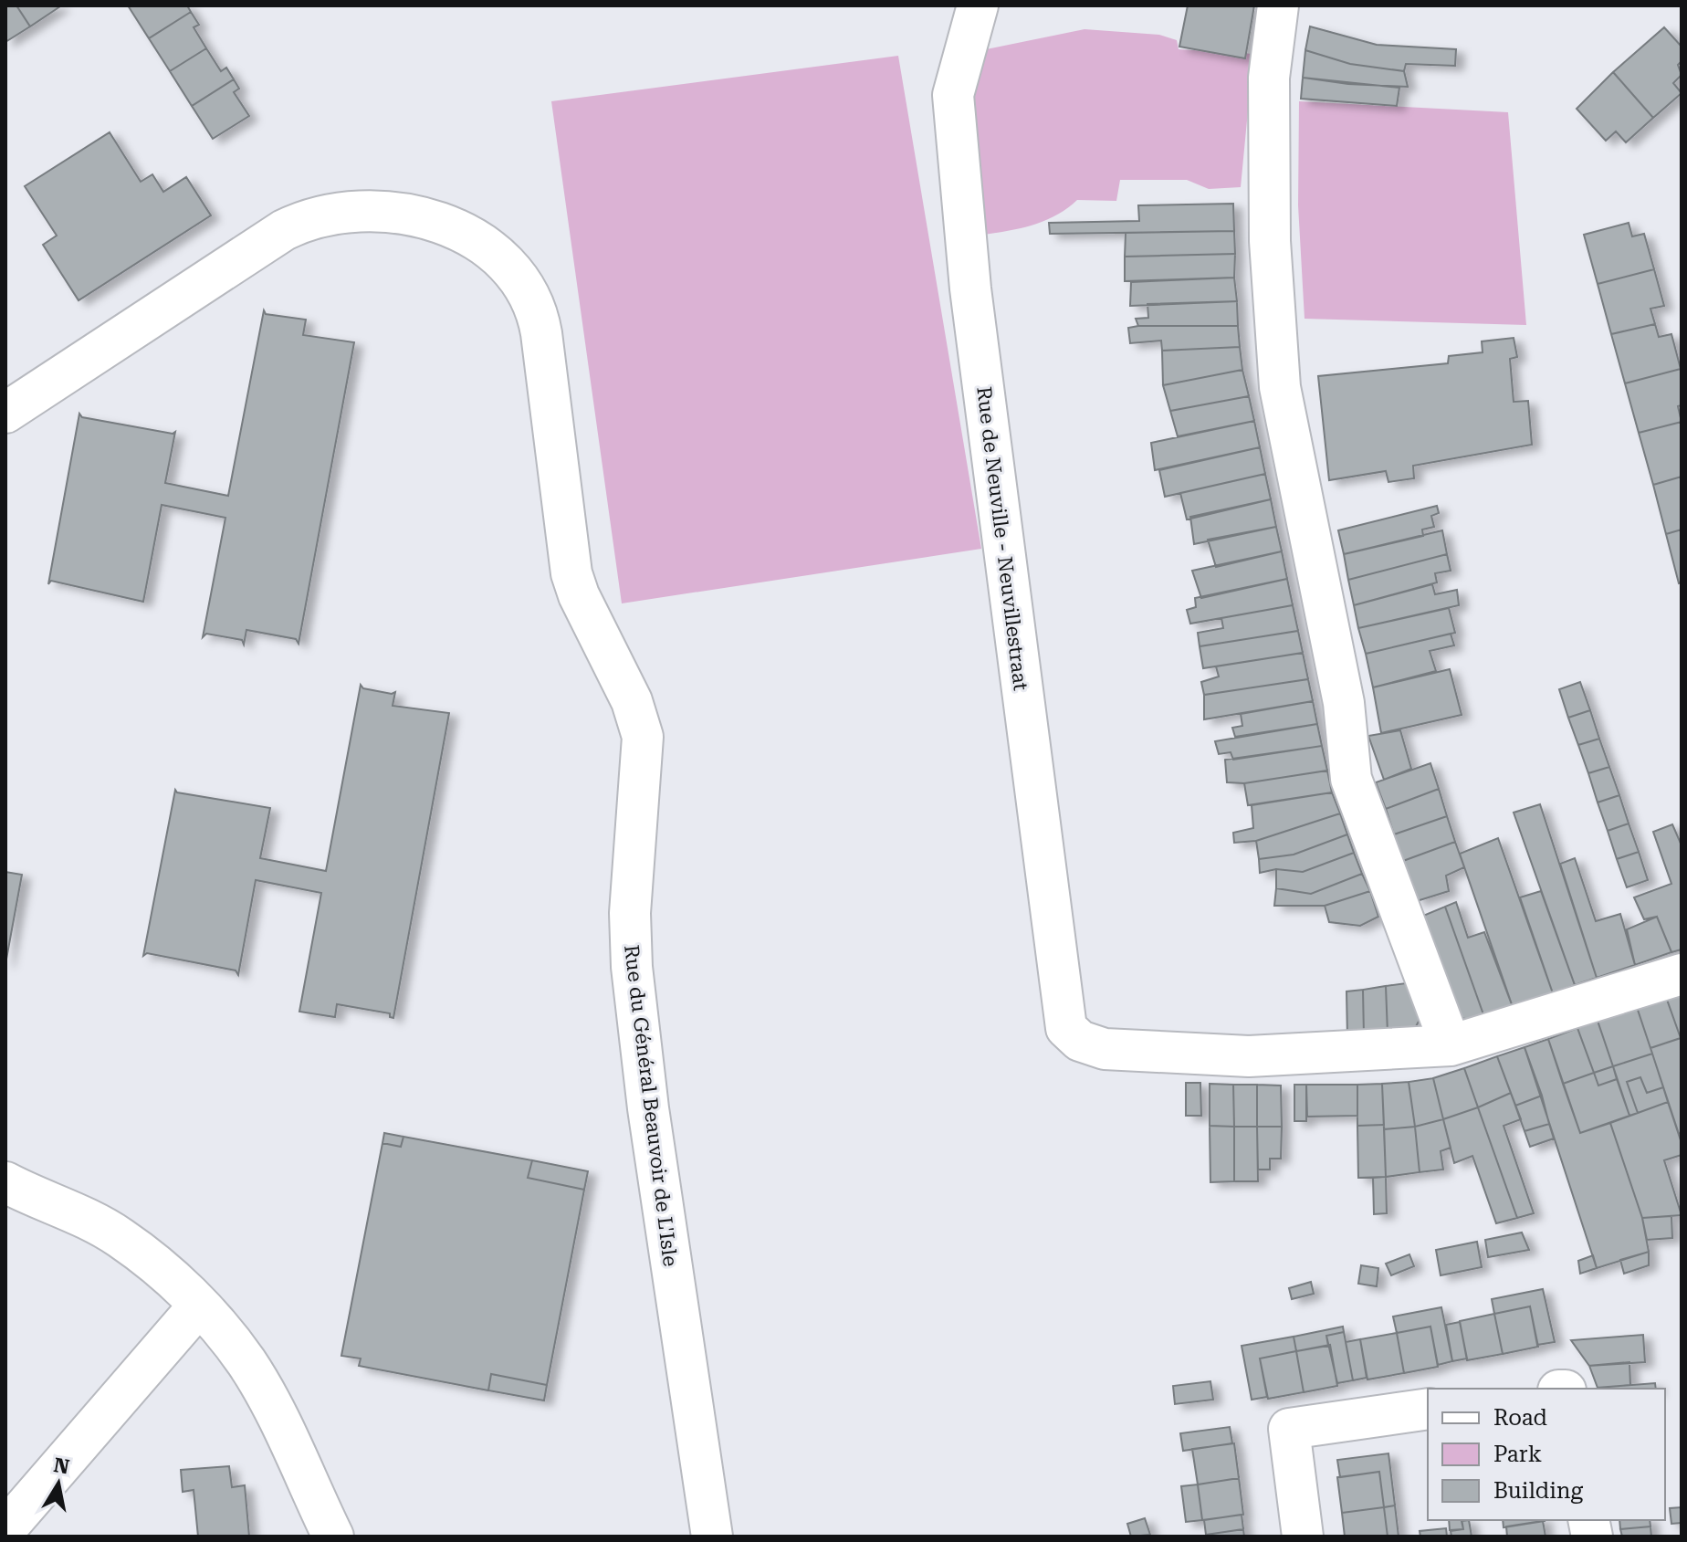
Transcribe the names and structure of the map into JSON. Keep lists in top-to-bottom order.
{
  "streets": {
    "street": ["Rue de Neuville - Neuvillestraat", "Rue du Général Beauvoir de L'Isle"]
  },
  "legend": ["Road", "Park", "Building"],
  "north": "top"
}
